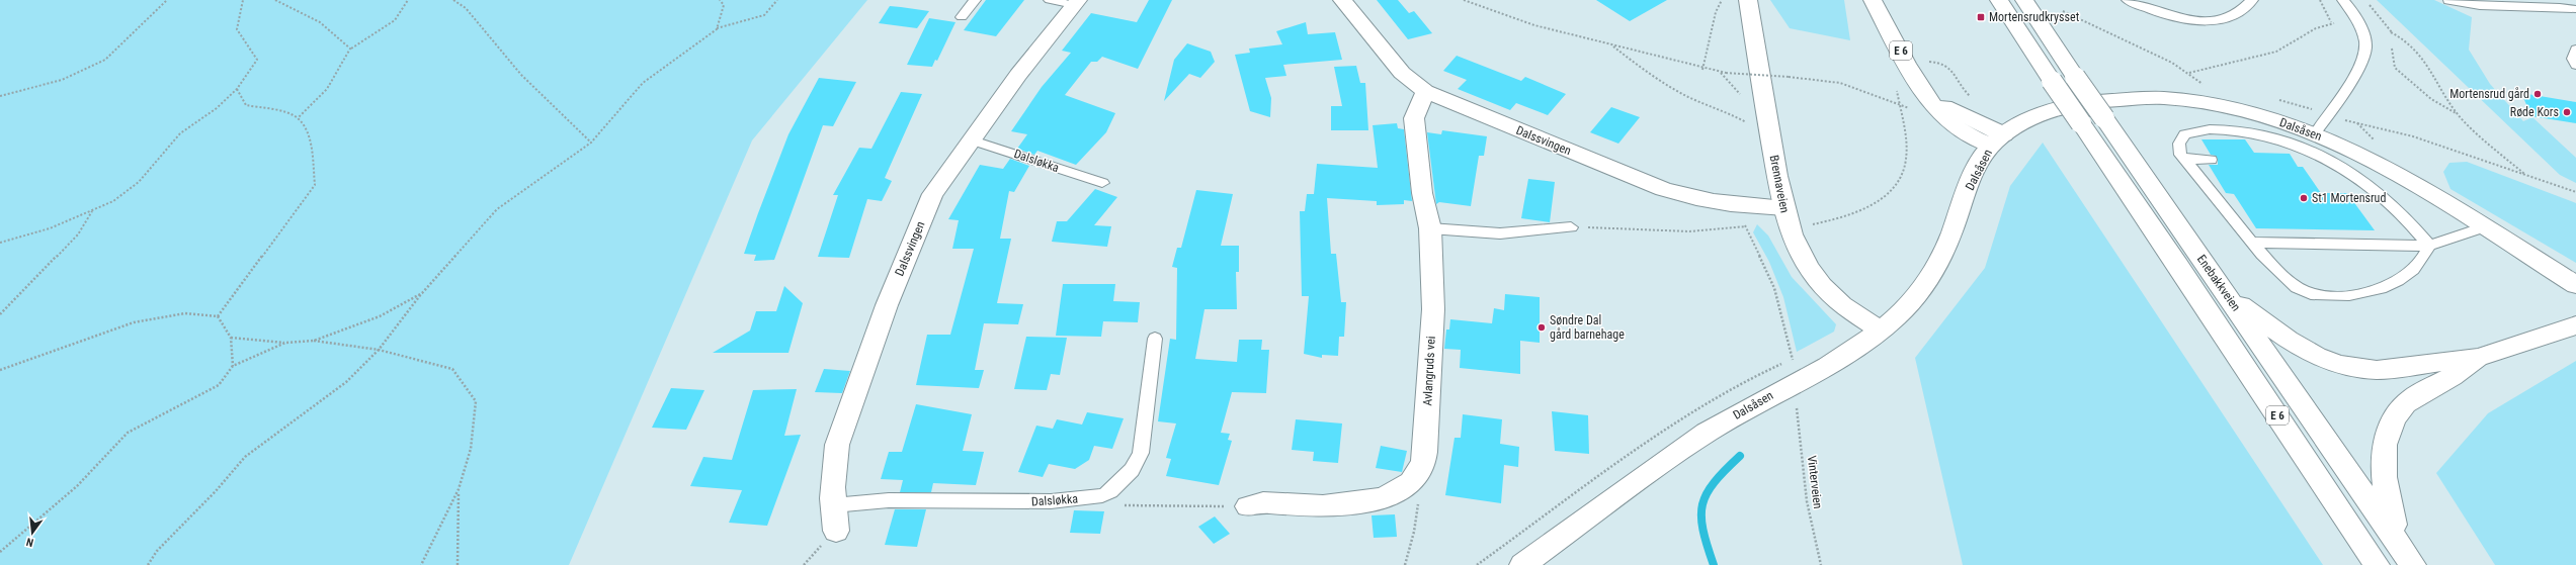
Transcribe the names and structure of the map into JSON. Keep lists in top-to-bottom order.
{
  "streets": {
    "main road": [
      "E 6",
      "Dalsåsen",
      "Dalssvingen",
      "Brennaveien",
      "Enebakkveien",
      "Avlangruds vei"
    ],
    "lane": ["Dalsløkka"],
    "path": ["Vinterveien"]
  },
  "crossings": [
    ["E 6", "Dalsåsen"],
    ["E 6", "Enebakkveien"],
    ["Dalsåsen", "Brennaveien"],
    ["Dalssvingen", "Dalsløkka"],
    ["Dalssvingen", "Brennaveien"],
    ["Dalssvingen", "Avlangruds vei"]
  ],
  "places": {
    "transit": ["Mortensrudkrysset"],
    "other": [
      "Mortensrud gård",
      "Røde Kors",
      "St1 Mortensrud",
      "Søndre Dal gård barnehage"
    ]
  },
  "north": "bottom"
}
